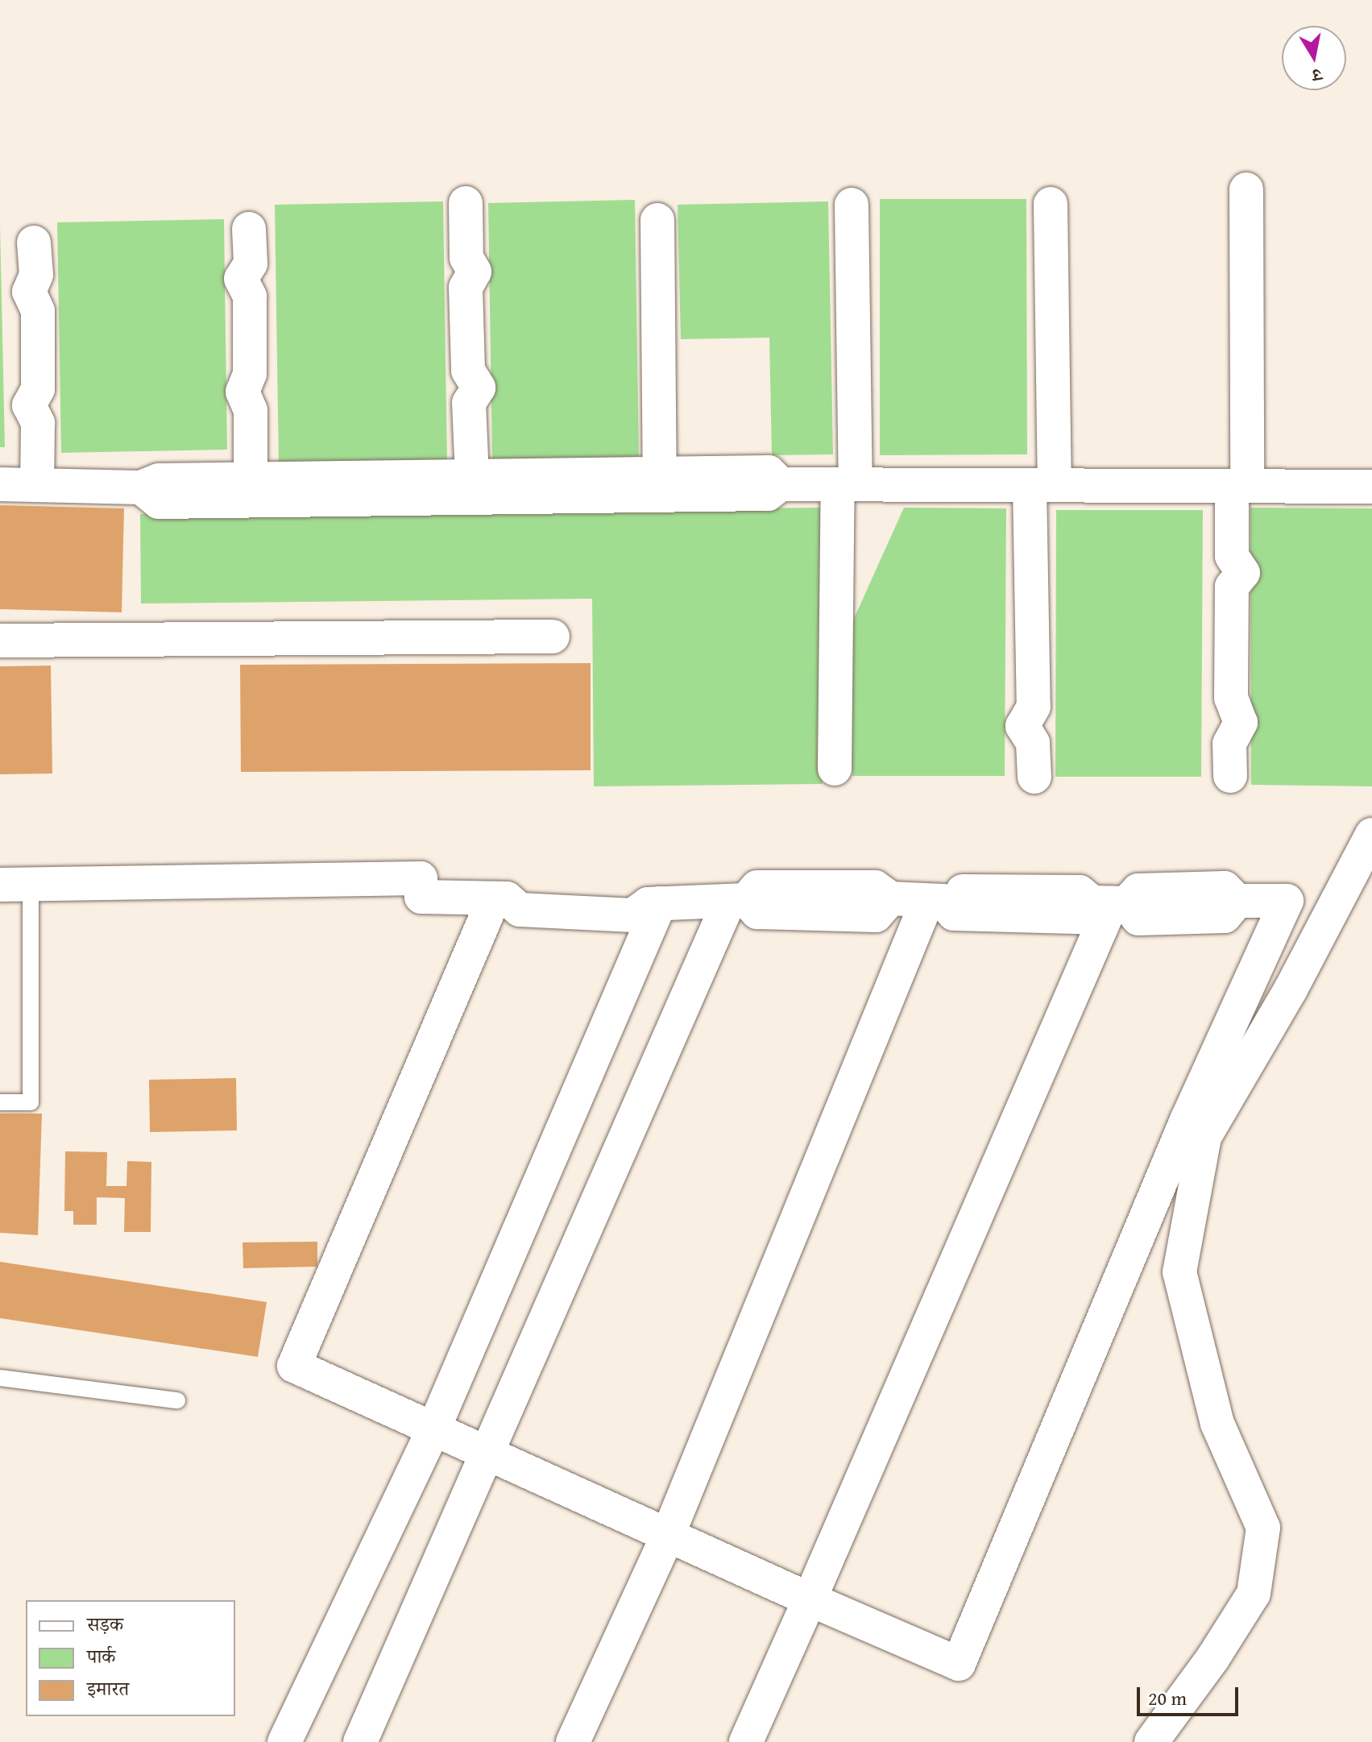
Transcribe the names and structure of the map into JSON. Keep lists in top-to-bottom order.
{
  "legend": ["सड़क", "पार्क", "इमारत"],
  "scale_bar": "20 m",
  "north": "bottom"
}
